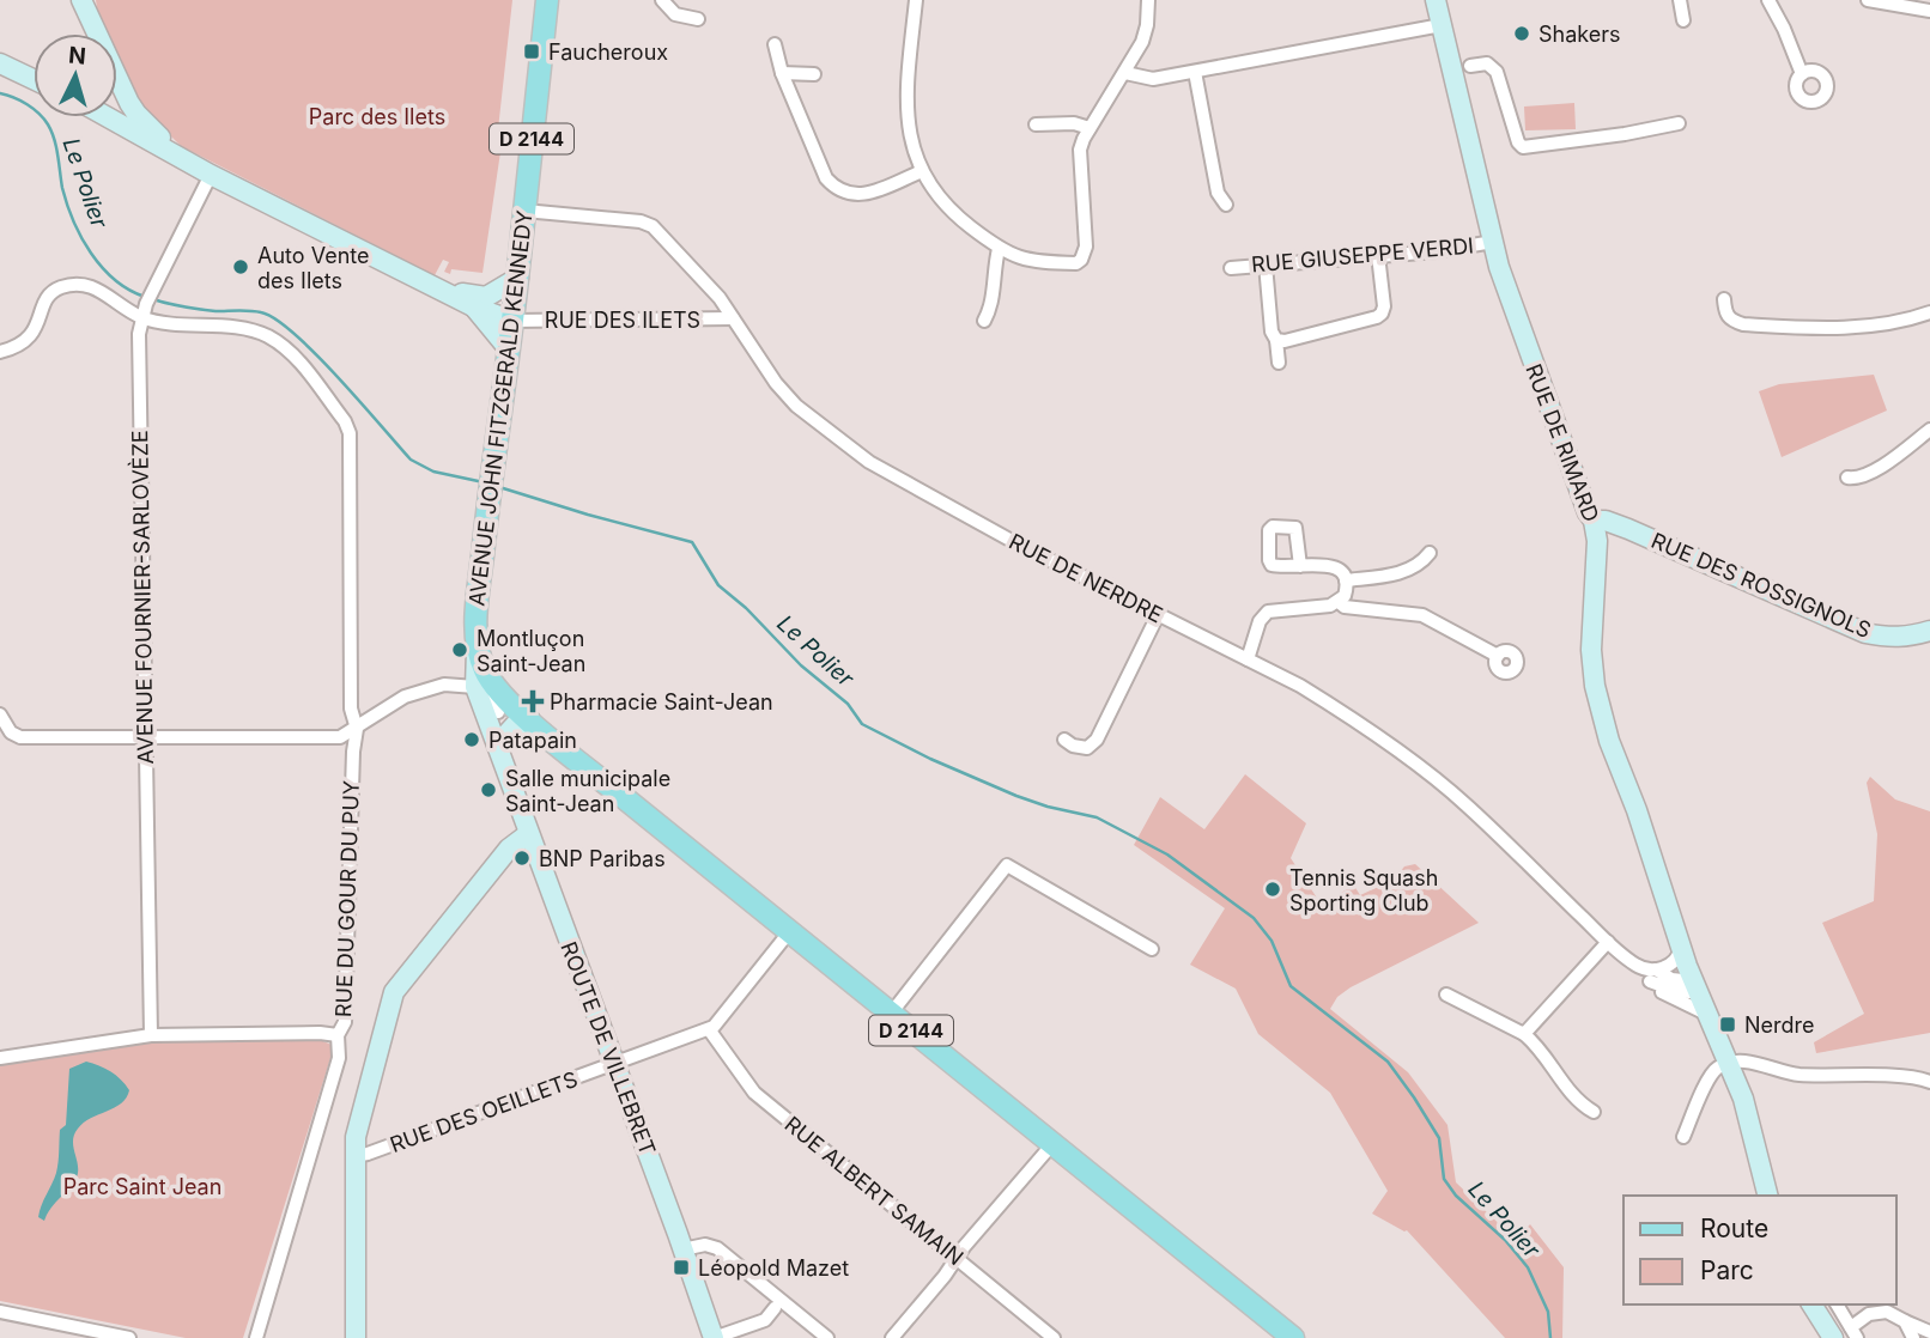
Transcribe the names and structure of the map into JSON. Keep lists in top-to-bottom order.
{
  "streets": {
    "main road": ["D 2144", "AVENUE JOHN FITZGERALD KENNEDY"],
    "street": [
      "RUE GIUSEPPE VERDI",
      "RUE DES ILETS",
      "RUE DE RIMARD",
      "RUE DE NERDRE",
      "RUE DES ROSSIGNOLS",
      "AVENUE FOURNIER-SARLOVÈZE",
      "RUE DU GOUR DU PUY",
      "ROUTE DE VILLEBRET",
      "RUE DES OEILLETS",
      "RUE ALBERT SAMAIN"
    ]
  },
  "crossings": [
    ["RUE GIUSEPPE VERDI", "RUE DE RIMARD"],
    ["RUE DES ILETS", "AVENUE JOHN FITZGERALD KENNEDY"],
    ["RUE DES ILETS", "RUE DE NERDRE"],
    ["AVENUE JOHN FITZGERALD KENNEDY", "RUE DE NERDRE"],
    ["RUE DE RIMARD", "RUE DE NERDRE"],
    ["RUE DE RIMARD", "RUE DES ROSSIGNOLS"],
    ["AVENUE FOURNIER-SARLOVÈZE", "RUE DU GOUR DU PUY"],
    ["ROUTE DE VILLEBRET", "RUE DES OEILLETS"],
    ["RUE DES OEILLETS", "RUE ALBERT SAMAIN"]
  ],
  "water": ["Le Polier"],
  "parks": ["Parc des Ilets", "Parc Saint Jean"],
  "places": {
    "other": [
      "Shakers",
      "Auto Vente des Ilets",
      "Montluçon Saint-Jean",
      "Patapain",
      "Salle municipale Saint-Jean",
      "BNP Paribas",
      "Tennis Squash Sporting Club"
    ],
    "transit": ["Faucheroux", "Nerdre", "Léopold Mazet"],
    "health": ["Pharmacie Saint-Jean"]
  },
  "legend": ["Route", "Parc"],
  "north": "top"
}
